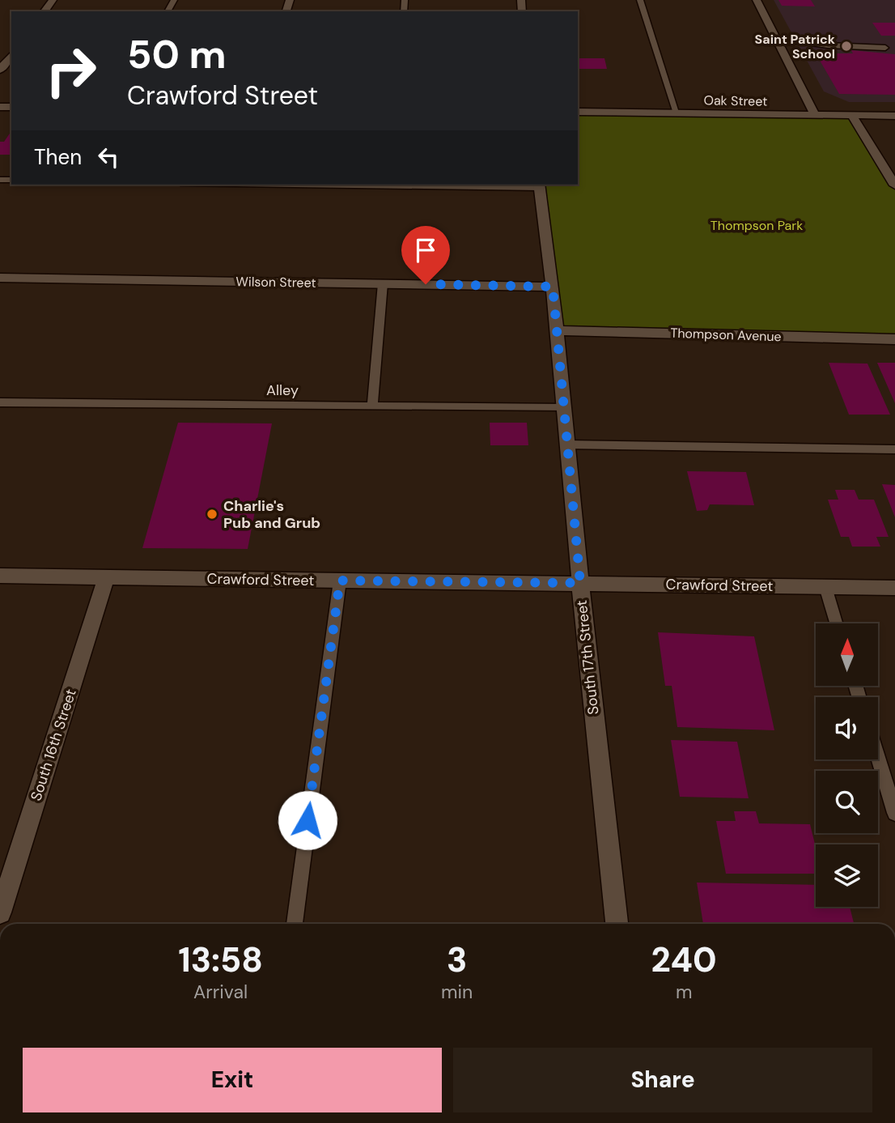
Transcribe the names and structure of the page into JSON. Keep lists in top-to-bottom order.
{
  "streets": {
    "street": [
      "Oak Street",
      "Wilson Street",
      "Thompson Avenue",
      "Crawford Street",
      "South 17th Street",
      "South 16th Street"
    ],
    "lane": ["Alley"]
  },
  "crossings": [
    ["Wilson Street", "South 17th Street"],
    ["Thompson Avenue", "South 17th Street"],
    ["Alley", "South 17th Street"],
    ["Crawford Street", "South 17th Street"],
    ["Crawford Street", "South 16th Street"]
  ],
  "parks": ["Thompson Park"],
  "places": ["Saint Patrick School", "Charlie's Pub and Grub"],
  "north": "top",
  "page": {
    "turn": ["50 m", "Crawford Street"],
    "then": "Then",
    "eta": [
      "13:58",
      "Arrival",
      "3",
      "min",
      "240",
      "m"
    ],
    "buttons": ["Exit", "Share"]
  }
}
